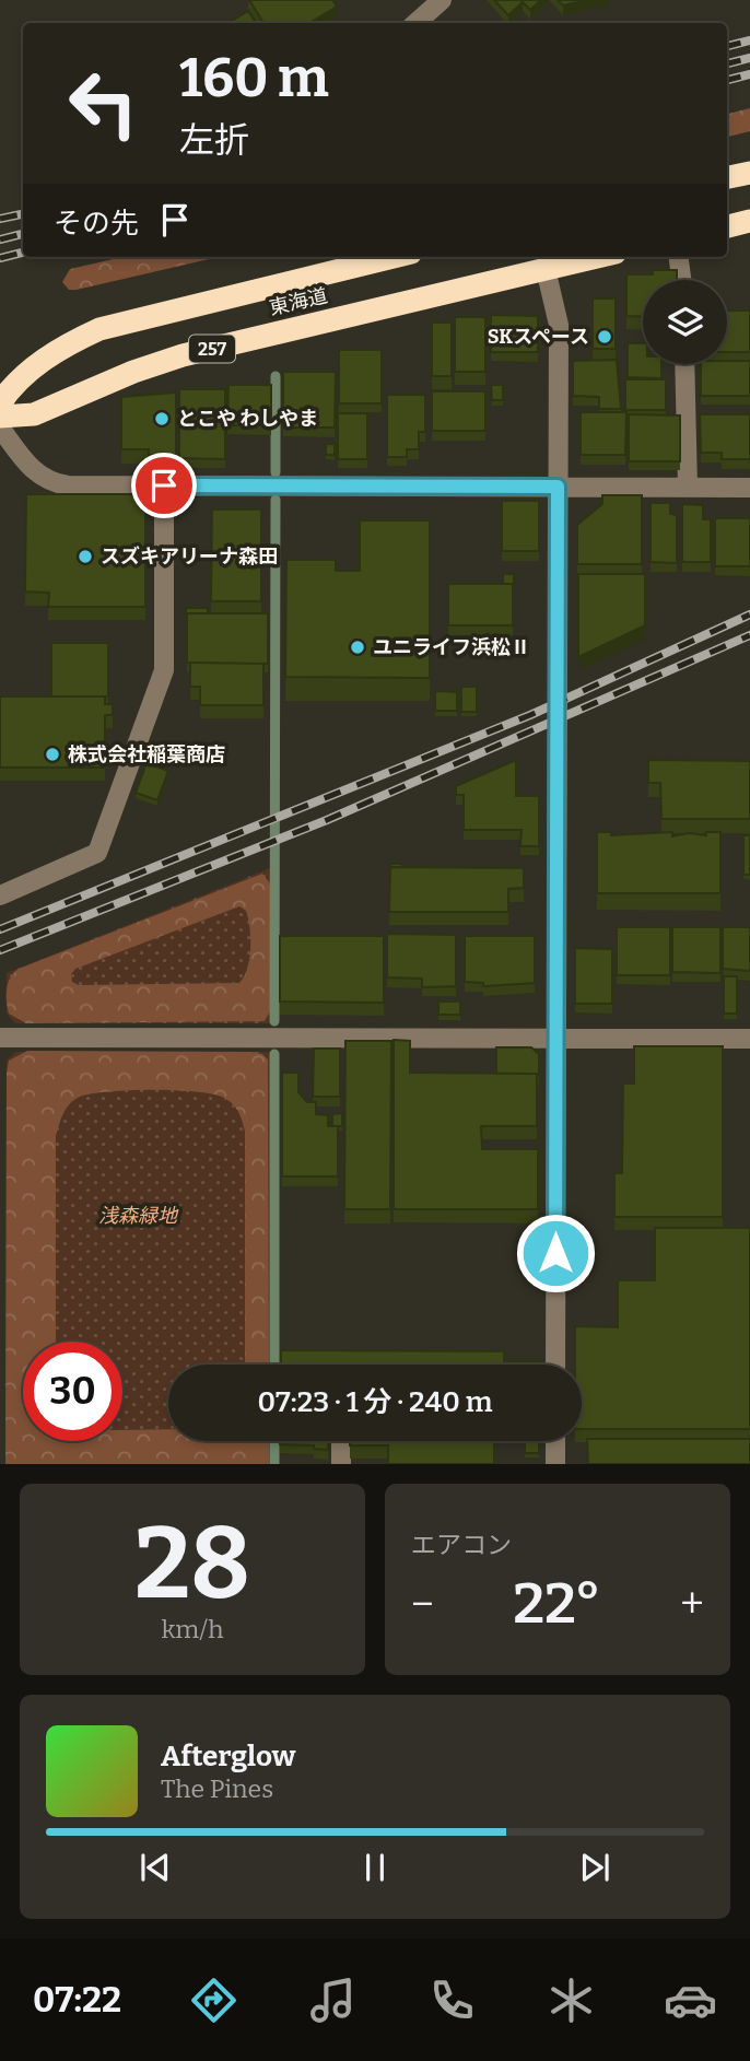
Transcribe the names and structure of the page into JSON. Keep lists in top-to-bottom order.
{
  "streets": {
    "highway": ["東海道", "257"]
  },
  "parks": ["浅森緑地"],
  "places": [
    "SKスペース",
    "とこや わしやま",
    "スズキアリーナ森田",
    "ユニライフ浜松Ⅱ",
    "株式会社稲葉商店"
  ],
  "page": {
    "turn": ["160 m", "左折"],
    "then": "その先",
    "limit": "30",
    "trip": "07:23 · 1 分 · 240 m",
    "tile": [
      ["28", "km/h"],
      "エアコン"
    ],
    "heat": ["−", "22°", "+"],
    "song": ["Afterglow", "The Pines"],
    "tabs": "07:22"
  }
}
